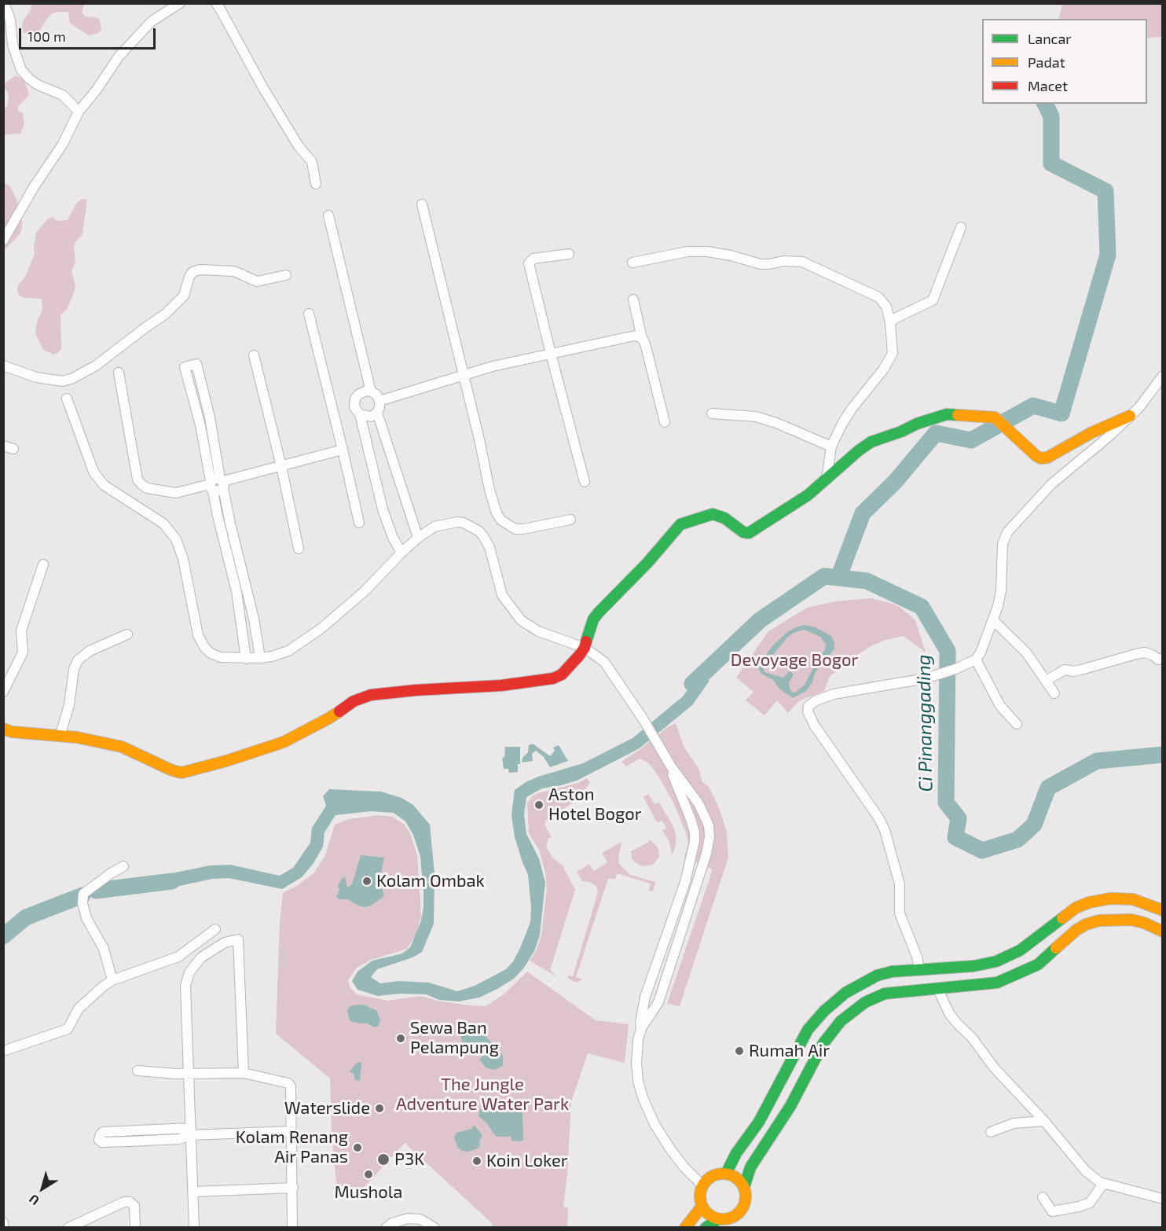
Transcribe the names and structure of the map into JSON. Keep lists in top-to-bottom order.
{
  "water": ["Ci Pinanggading"],
  "parks": ["Devoyage Bogor", "The Jungle Adventure Water Park"],
  "places": [
    "Aston Hotel Bogor",
    "Kolam Ombak",
    "Sewa Ban Pelampung",
    "Rumah Air",
    "Waterslide",
    "Kolam Renang Air Panas",
    "P3K",
    "Koin Loker",
    "Mushola"
  ],
  "legend": ["Lancar", "Padat", "Macet"],
  "scale_bar": "100 m",
  "north": "bottom left"
}
